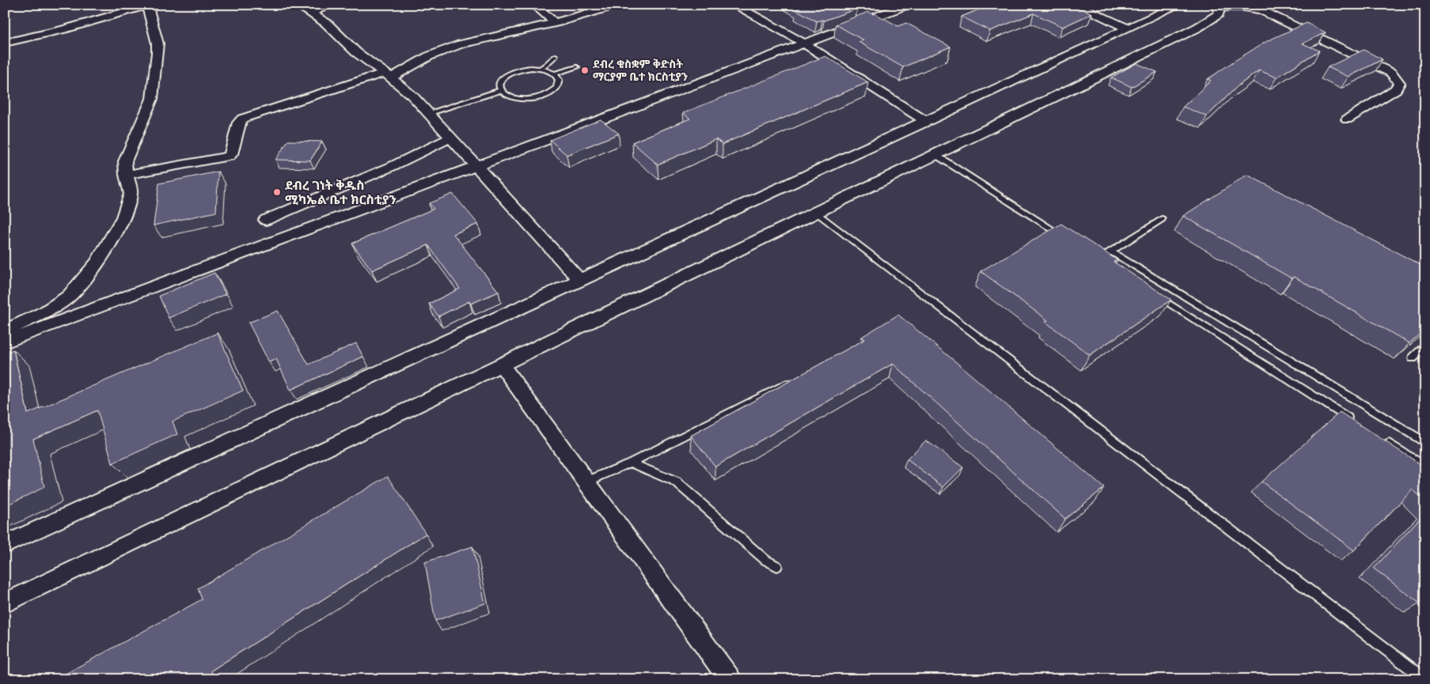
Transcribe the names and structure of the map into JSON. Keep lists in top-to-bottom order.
{
  "places": ["ደብረ ቁስቋም ቅድስት ማርያም ቤተ ክርስቲያን", "ደብረ ገነት ቅዱስ ሚካኤል ቤተ ክርስቲያን"]
}
